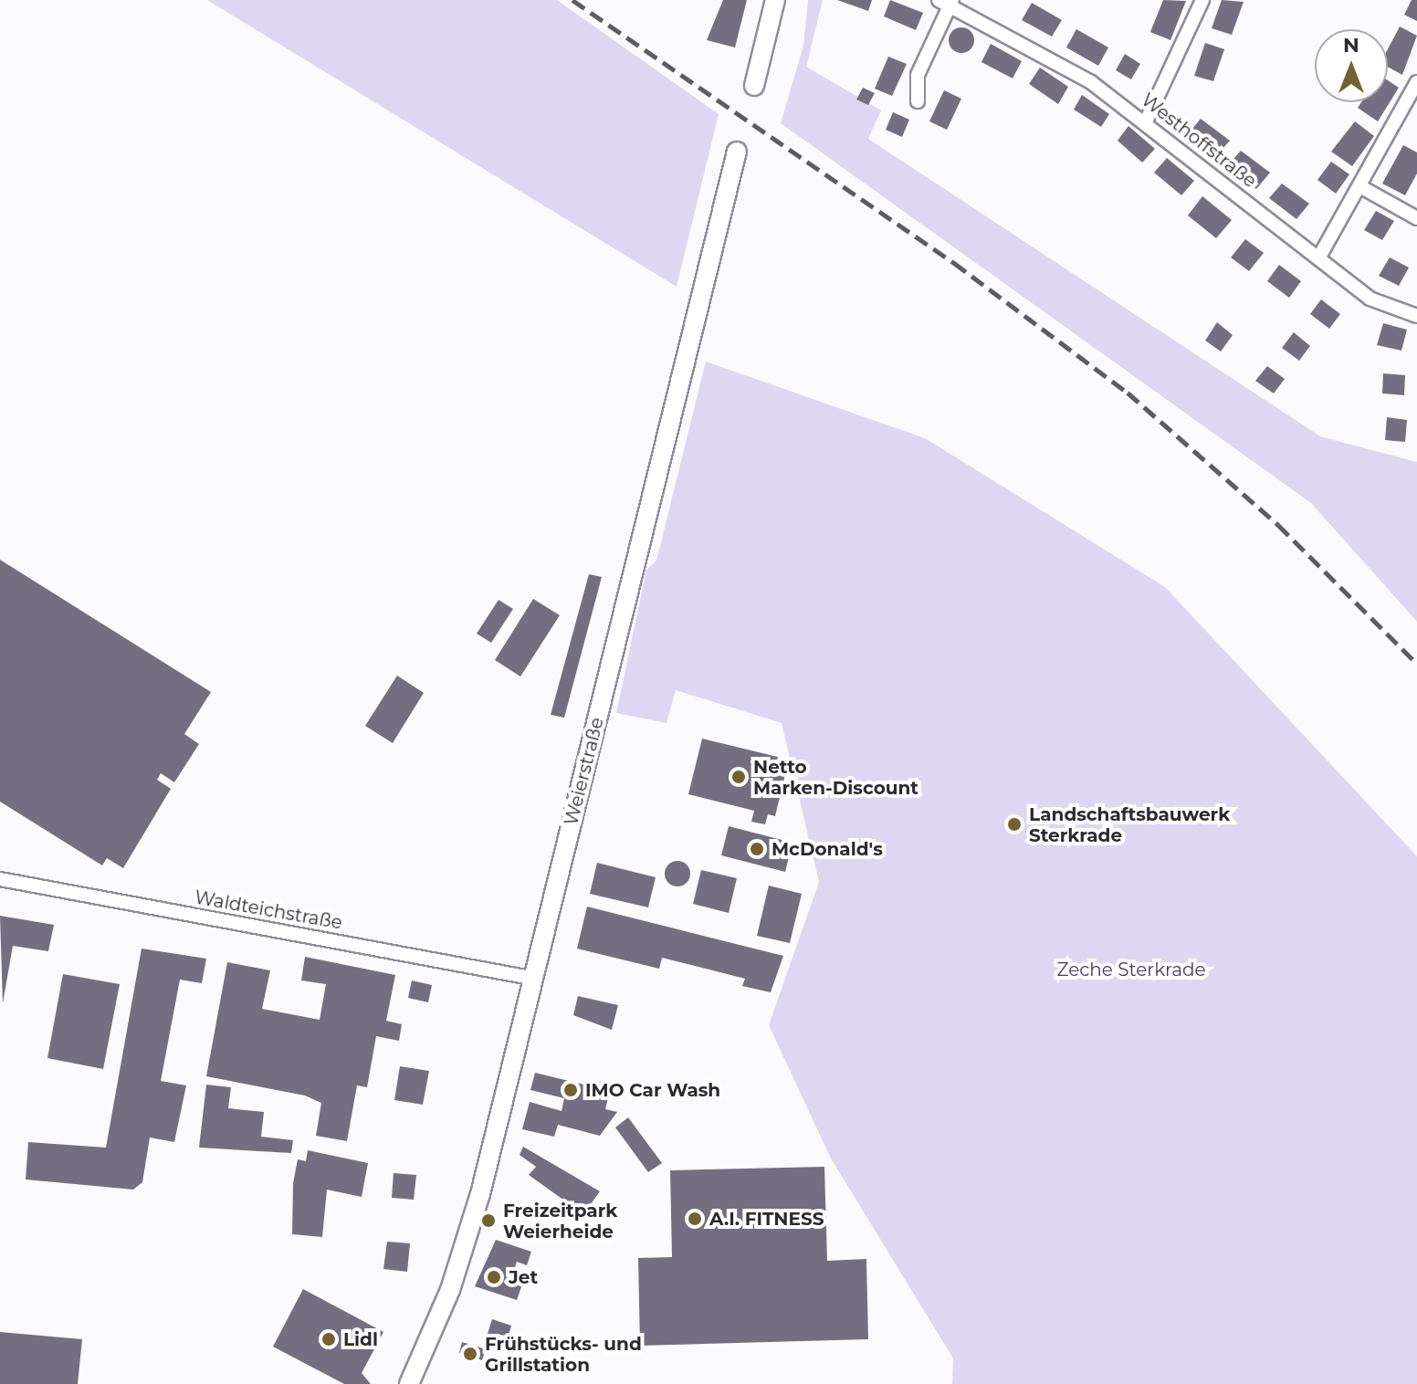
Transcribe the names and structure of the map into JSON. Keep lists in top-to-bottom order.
{
  "streets": {
    "main road": ["Weierstraße"],
    "street": ["Westhoffstraße", "Waldteichstraße"]
  },
  "crossings": [
    ["Weierstraße", "Waldteichstraße"]
  ],
  "parks": ["Zeche Sterkrade"],
  "places": [
    "Netto Marken-Discount",
    "Landschaftsbauwerk Sterkrade",
    "McDonald's",
    "IMO Car Wash",
    "A.I. FITNESS",
    "Freizeitpark Weierheide",
    "Jet",
    "Lidl",
    "Frühstücks- und Grillstation"
  ],
  "north": "top"
}
